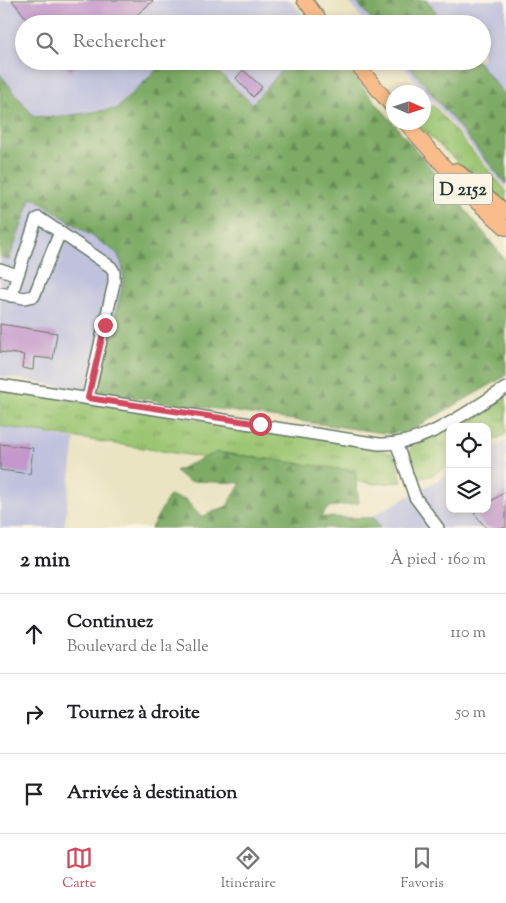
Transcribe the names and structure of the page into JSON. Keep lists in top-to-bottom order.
{
  "streets": {
    "main road": ["D 2152"]
  },
  "north": "right",
  "page": {
    "search": "Rechercher",
    "heading": ["2 min", "À pied · 160 m"],
    "list": [
      ["Continuez", "Boulevard de la Salle", "110 m"],
      ["Tournez à droite", "50 m"],
      "Arrivée à destination"
    ],
    "nav": ["Carte", "Itinéraire", "Favoris"]
  }
}
